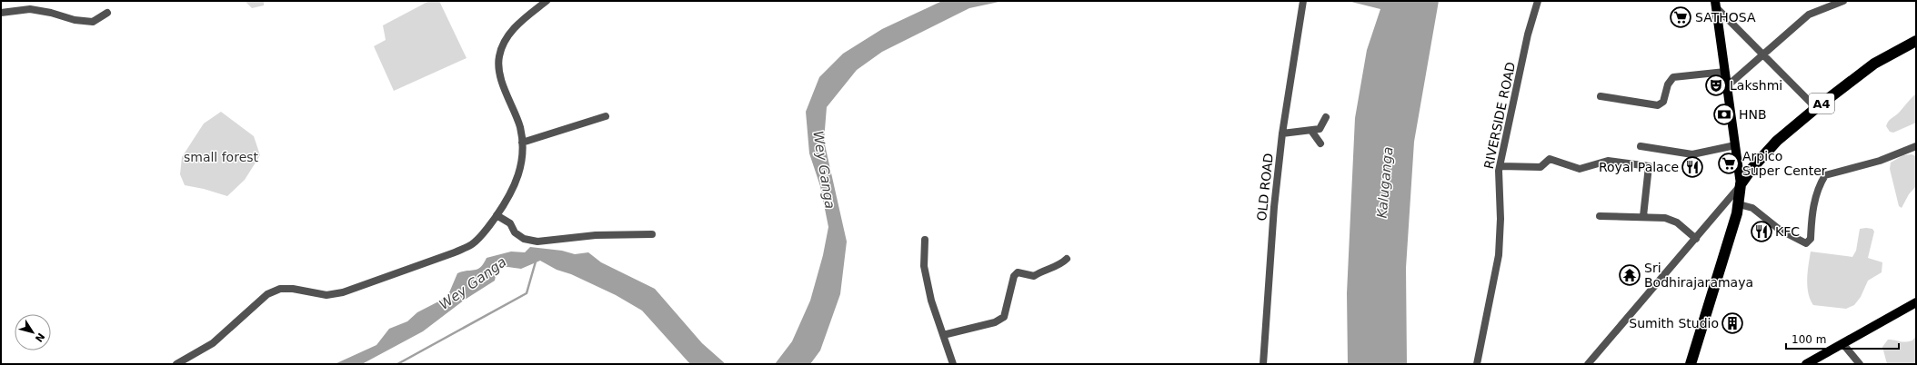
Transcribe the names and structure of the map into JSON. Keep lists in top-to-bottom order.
{
  "streets": {
    "highway": ["A4"],
    "street": ["RIVERSIDE ROAD", "OLD ROAD"]
  },
  "water": ["Wey Ganga", "Kaluganga"],
  "parks": ["small forest"],
  "places": {
    "supermarket": ["SATHOSA", "Arpico Super Center"],
    "theatre": ["Lakshmi"],
    "bank": ["HNB"],
    "restaurant": ["Royal Palace", "KFC"],
    "temple": ["Sri Bodhirajaramaya"],
    "building": ["Sumith Studio"]
  },
  "scale_bar": "100 m",
  "north": "bottom right"
}
